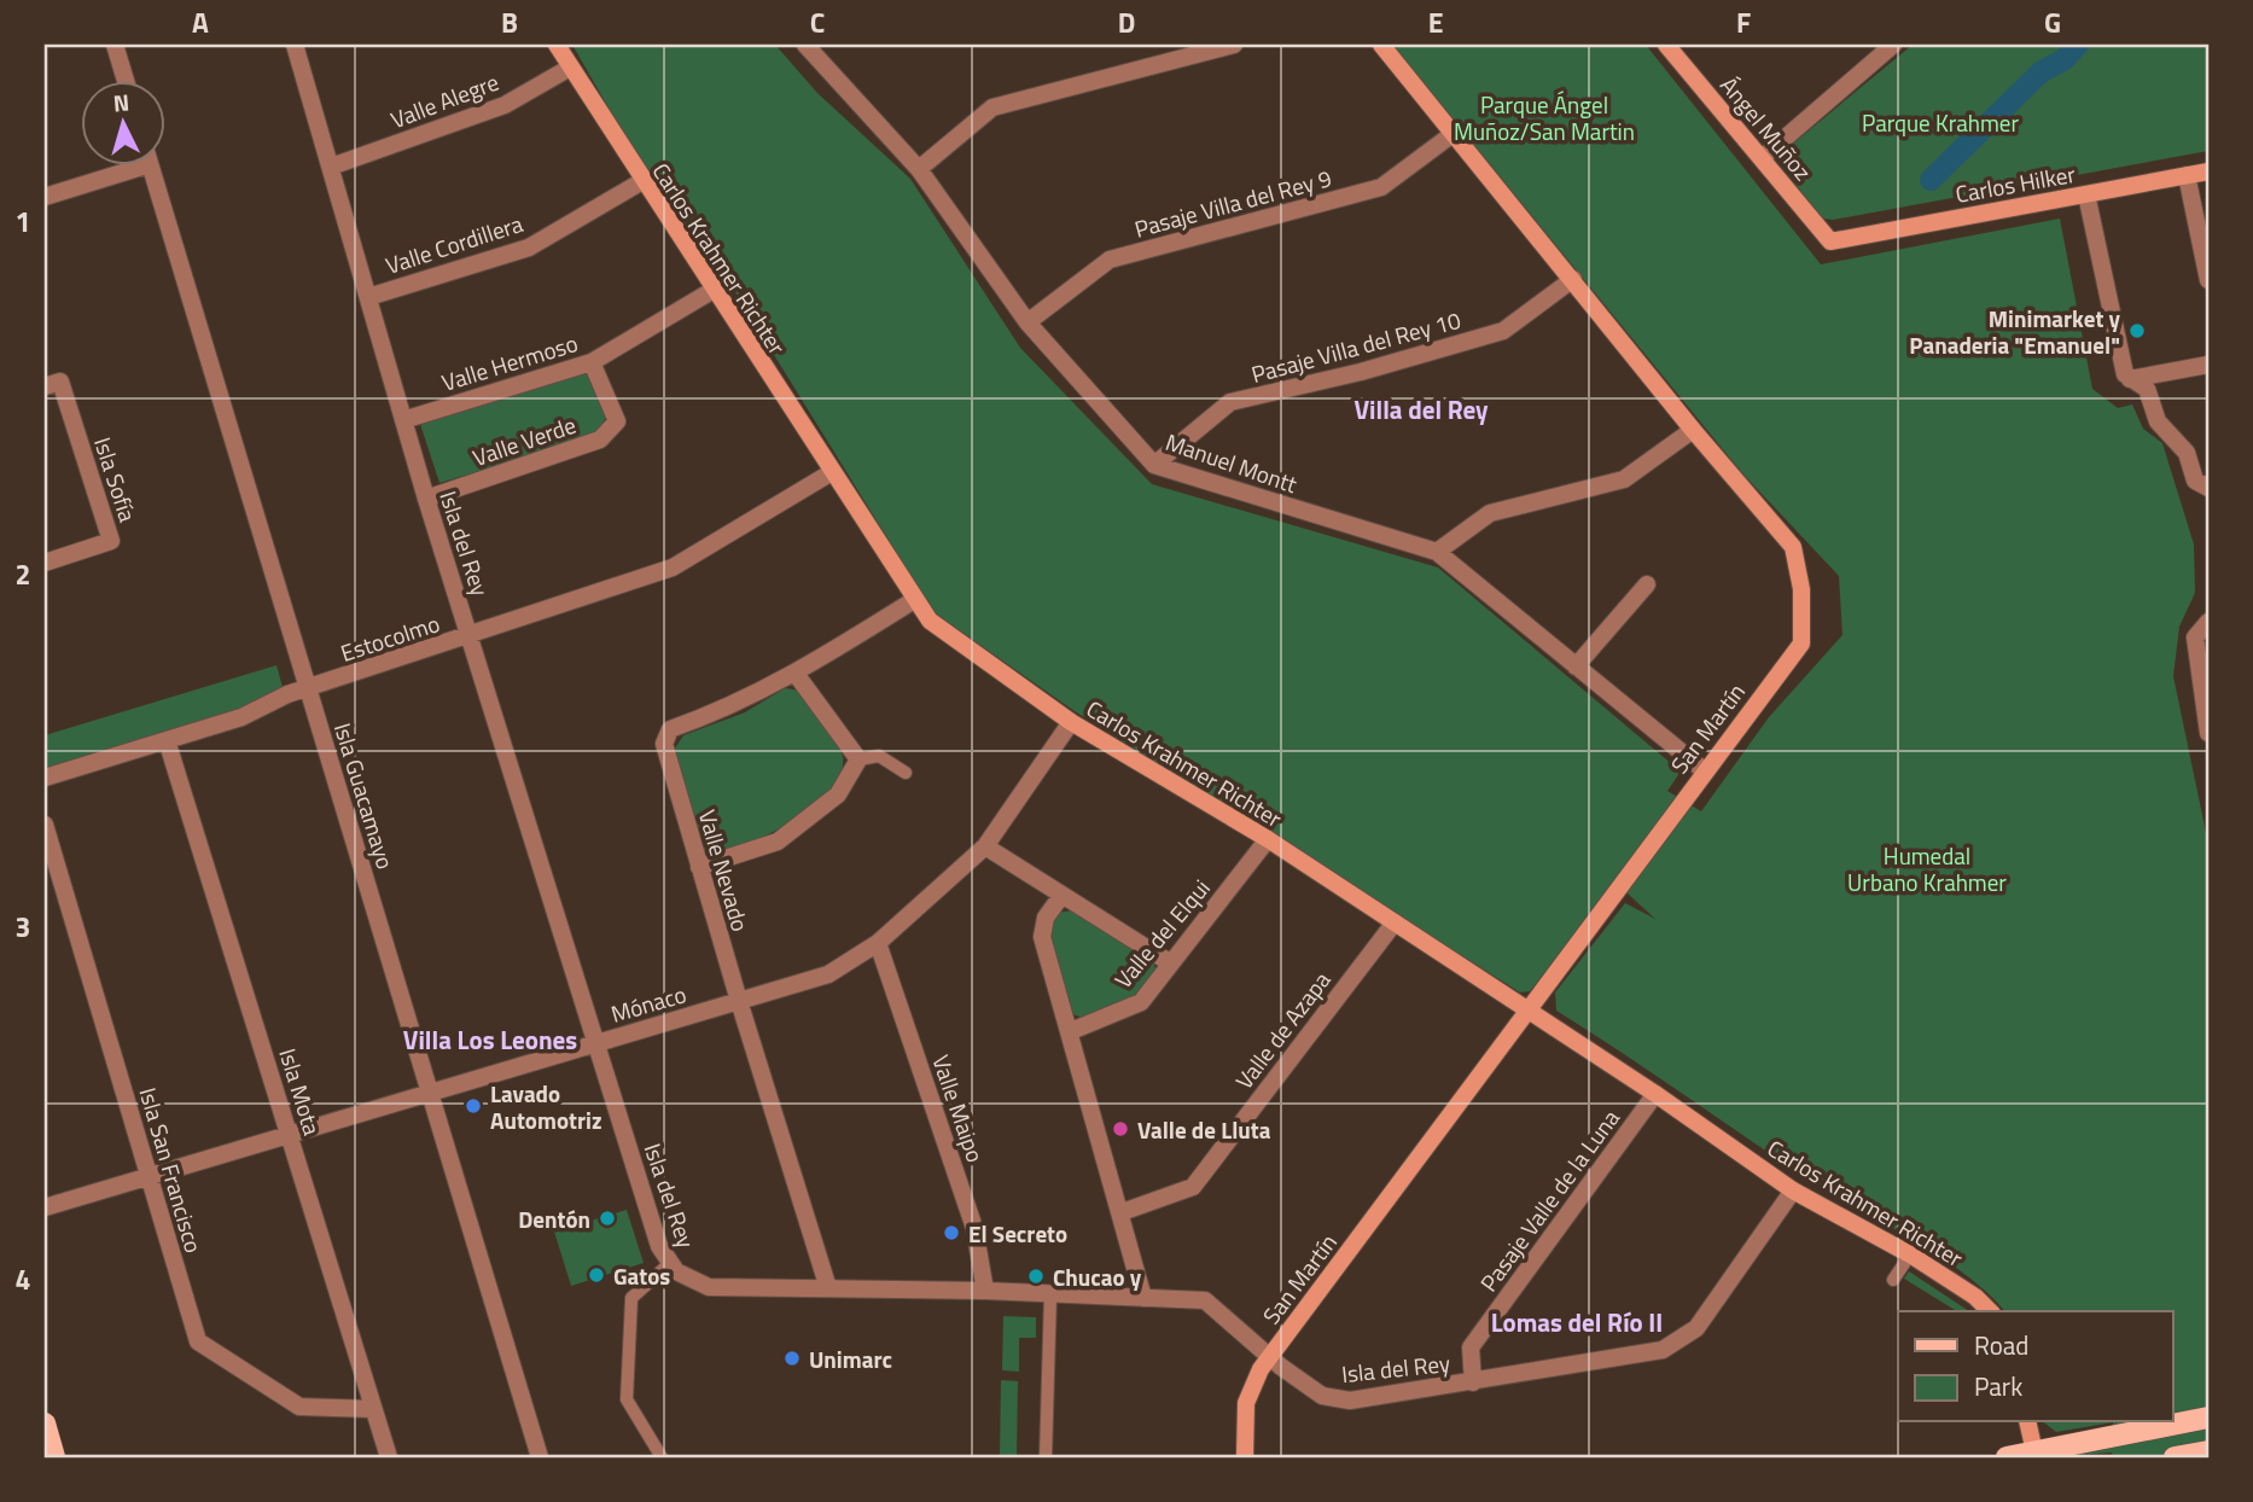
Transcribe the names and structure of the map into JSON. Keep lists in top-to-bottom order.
{
  "streets": {
    "street": [
      "Valle Alegre",
      "Ángel Muñoz",
      "Carlos Hilker",
      "Pasaje Villa del Rey 9",
      "Valle Cordillera",
      "Carlos Krahmer Richter",
      "Pasaje Villa del Rey 10",
      "Valle Hermoso",
      "Valle Verde",
      "Manuel Montt",
      "Isla Sofía",
      "Isla del Rey",
      "Estocolmo",
      "San Martín",
      "Isla Guacamayo",
      "Valle Nevado",
      "Valle del Elqui",
      "Mónaco",
      "Valle de Azapa",
      "Isla Mota",
      "Valle Maipo",
      "Isla San Francisco",
      "Pasaje Valle de la Luna"
    ]
  },
  "crossings": [
    ["Valle Alegre", "Carlos Krahmer Richter"],
    ["Valle Alegre", "Isla del Rey"],
    ["Ángel Muñoz", "Carlos Hilker"],
    ["Pasaje Villa del Rey 9", "Manuel Montt"],
    ["Pasaje Villa del Rey 9", "San Martín"],
    ["Valle Cordillera", "Carlos Krahmer Richter"],
    ["Valle Cordillera", "Isla del Rey"],
    ["Carlos Krahmer Richter", "Valle Hermoso"],
    ["Carlos Krahmer Richter", "Isla del Rey"],
    ["Carlos Krahmer Richter", "Estocolmo"],
    ["Carlos Krahmer Richter", "San Martín"],
    ["Carlos Krahmer Richter", "Valle Nevado"],
    ["Carlos Krahmer Richter", "Valle del Elqui"],
    ["Carlos Krahmer Richter", "Mónaco"],
    ["Carlos Krahmer Richter", "Valle de Azapa"],
    ["Carlos Krahmer Richter", "Pasaje Valle de la Luna"],
    ["Pasaje Villa del Rey 10", "Manuel Montt"],
    ["Pasaje Villa del Rey 10", "San Martín"],
    ["Valle Hermoso", "Valle Verde"],
    ["Valle Hermoso", "Isla del Rey"],
    ["Valle Verde", "Isla del Rey"],
    ["Manuel Montt", "San Martín"],
    ["Isla del Rey", "Estocolmo"],
    ["Isla del Rey", "San Martín"],
    ["Isla del Rey", "Valle Nevado"],
    ["Isla del Rey", "Mónaco"],
    ["Isla del Rey", "Valle Maipo"],
    ["Isla del Rey", "Pasaje Valle de la Luna"],
    ["Estocolmo", "Isla Guacamayo"],
    ["Estocolmo", "Isla Mota"],
    ["Isla Guacamayo", "Mónaco"],
    ["Valle Nevado", "Mónaco"],
    ["Mónaco", "Isla Mota"],
    ["Mónaco", "Valle Maipo"],
    ["Mónaco", "Isla San Francisco"],
    ["Isla Mota", "Isla San Francisco"]
  ],
  "districts": ["Villa del Rey", "Villa Los Leones", "Lomas del Río II"],
  "parks": ["Parque Ángel Muñoz/San Martin", "Parque Krahmer", "Humedal Urbano Krahmer"],
  "places": [
    "Minimarket y Panaderia \"Emanuel\"",
    "Lavado Automotriz",
    "Valle de Lluta",
    "Dentón",
    "El Secreto",
    "Gatos",
    "Chucao y",
    "Unimarc"
  ],
  "legend": ["Road", "Park"],
  "north": "top",
  "grid": {
    "columns": [
      "A",
      "B",
      "C",
      "D",
      "E",
      "F",
      "G"
    ],
    "rows": [
      "1",
      "2",
      "3",
      "4"
    ]
  }
}
